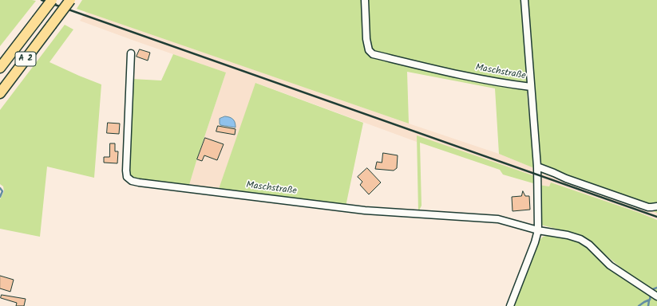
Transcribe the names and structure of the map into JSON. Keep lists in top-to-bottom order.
{
  "streets": {
    "highway": ["A 2"],
    "street": ["Maschstraße"]
  }
}
